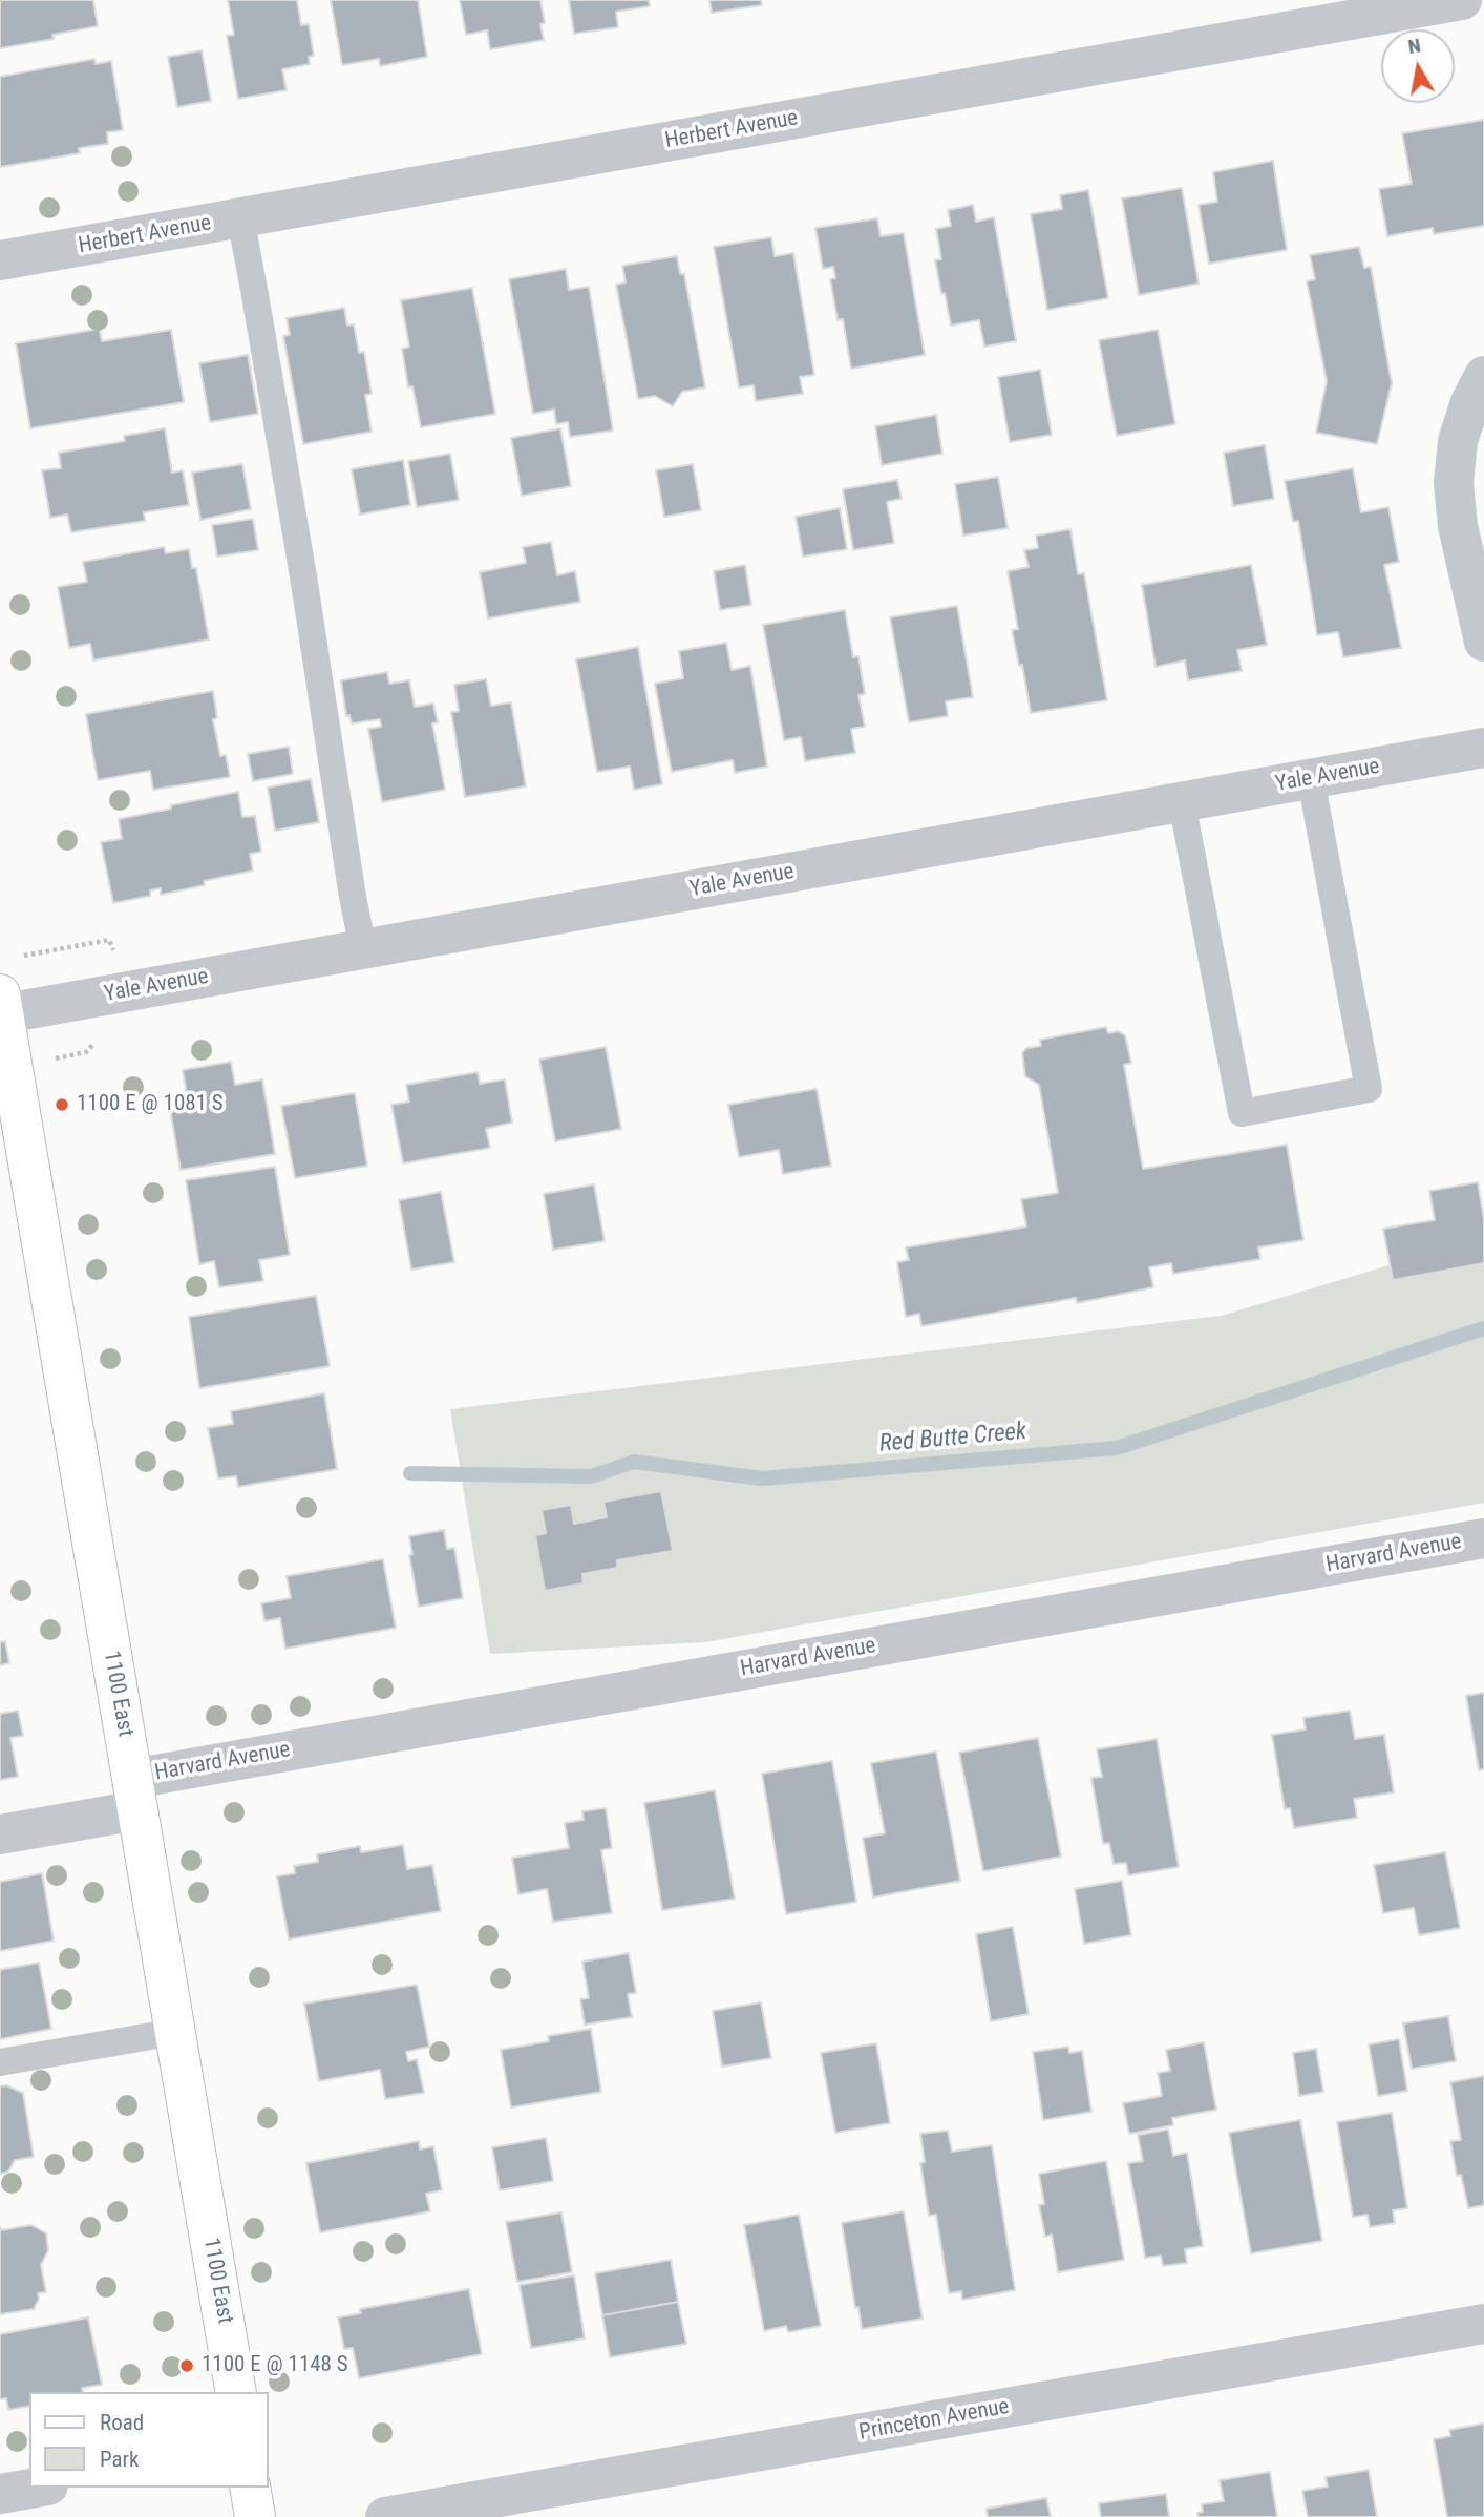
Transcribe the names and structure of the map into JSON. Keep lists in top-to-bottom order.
{
  "streets": {
    "street": [
      "Herbert Avenue",
      "Yale Avenue",
      "Harvard Avenue",
      "1100 East",
      "Princeton Avenue"
    ]
  },
  "crossings": [
    ["Yale Avenue", "1100 East"],
    ["Harvard Avenue", "1100 East"]
  ],
  "water": ["Red Butte Creek"],
  "places": ["1100 E @ 1081 S", "1100 E @ 1148 S"],
  "legend": ["Road", "Park"],
  "north": "top"
}
